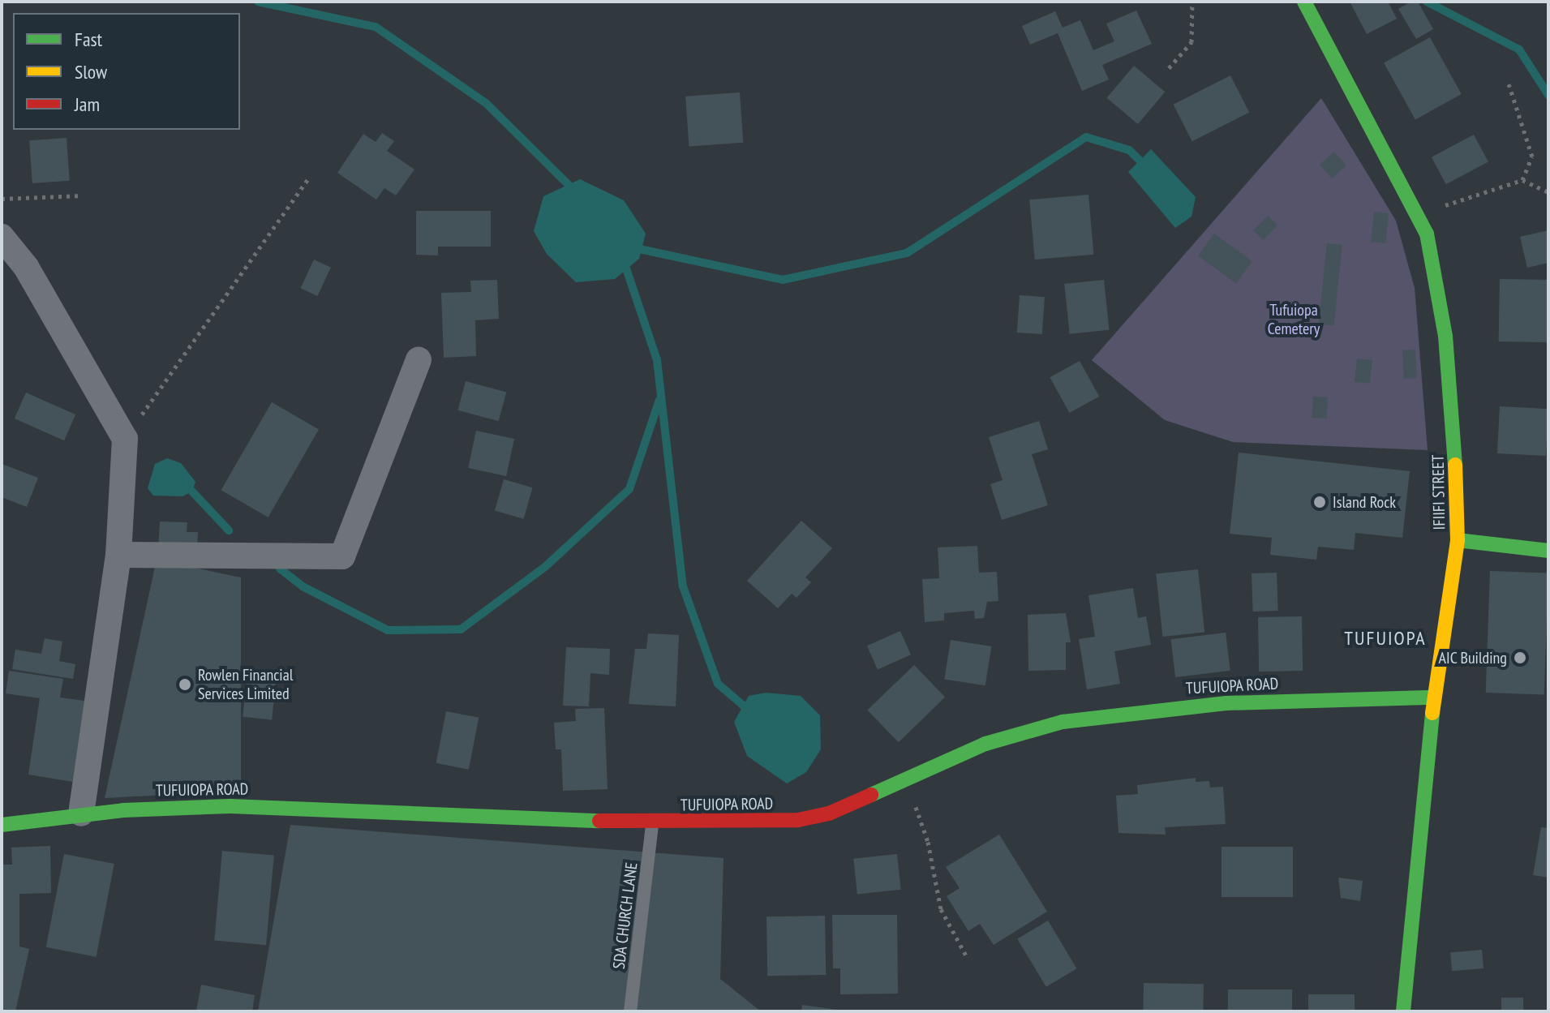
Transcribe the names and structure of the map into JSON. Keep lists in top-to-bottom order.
{
  "streets": {
    "main road": ["IFIIFI STREET", "TUFUIOPA ROAD"],
    "lane": ["SDA CHURCH LANE"]
  },
  "crossings": [
    ["IFIIFI STREET", "TUFUIOPA ROAD"],
    ["TUFUIOPA ROAD", "SDA CHURCH LANE"]
  ],
  "districts": ["TUFUIOPA"],
  "parks": ["Tufuiopa Cemetery"],
  "places": ["Island Rock", "AIC Building", "Rowlen Financial Services Limited"],
  "legend": ["Fast", "Slow", "Jam"]
}
